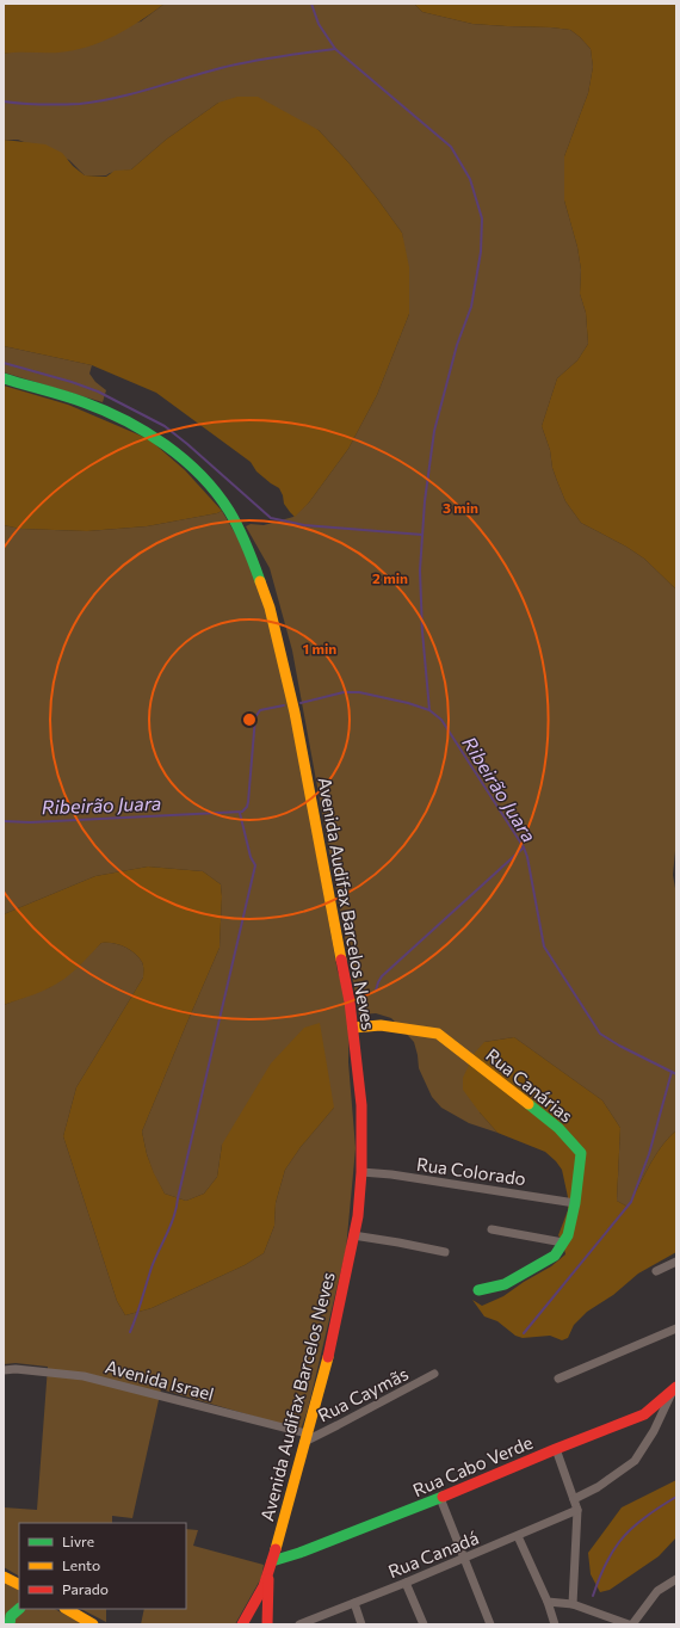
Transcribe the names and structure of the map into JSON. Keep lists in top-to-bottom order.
{
  "streets": {
    "main road": ["Avenida Audifax Barcelos Neves", "Rua Canárias", "Rua Cabo Verde"],
    "street": [
      "Rua Colorado",
      "Avenida Israel",
      "Rua Caymãs",
      "Rua Canadá"
    ]
  },
  "crossings": [
    ["Avenida Audifax Barcelos Neves", "Rua Canárias"],
    ["Avenida Audifax Barcelos Neves", "Rua Colorado"],
    ["Avenida Audifax Barcelos Neves", "Avenida Israel"],
    ["Avenida Audifax Barcelos Neves", "Rua Caymãs"],
    ["Avenida Audifax Barcelos Neves", "Rua Cabo Verde"],
    ["Rua Canárias", "Rua Colorado"],
    ["Avenida Israel", "Rua Caymãs"]
  ],
  "water": ["Ribeirão Juara"],
  "legend": ["Livre", "Lento", "Parado"],
  "rings": ["3 min", "2 min", "1 min"]
}
